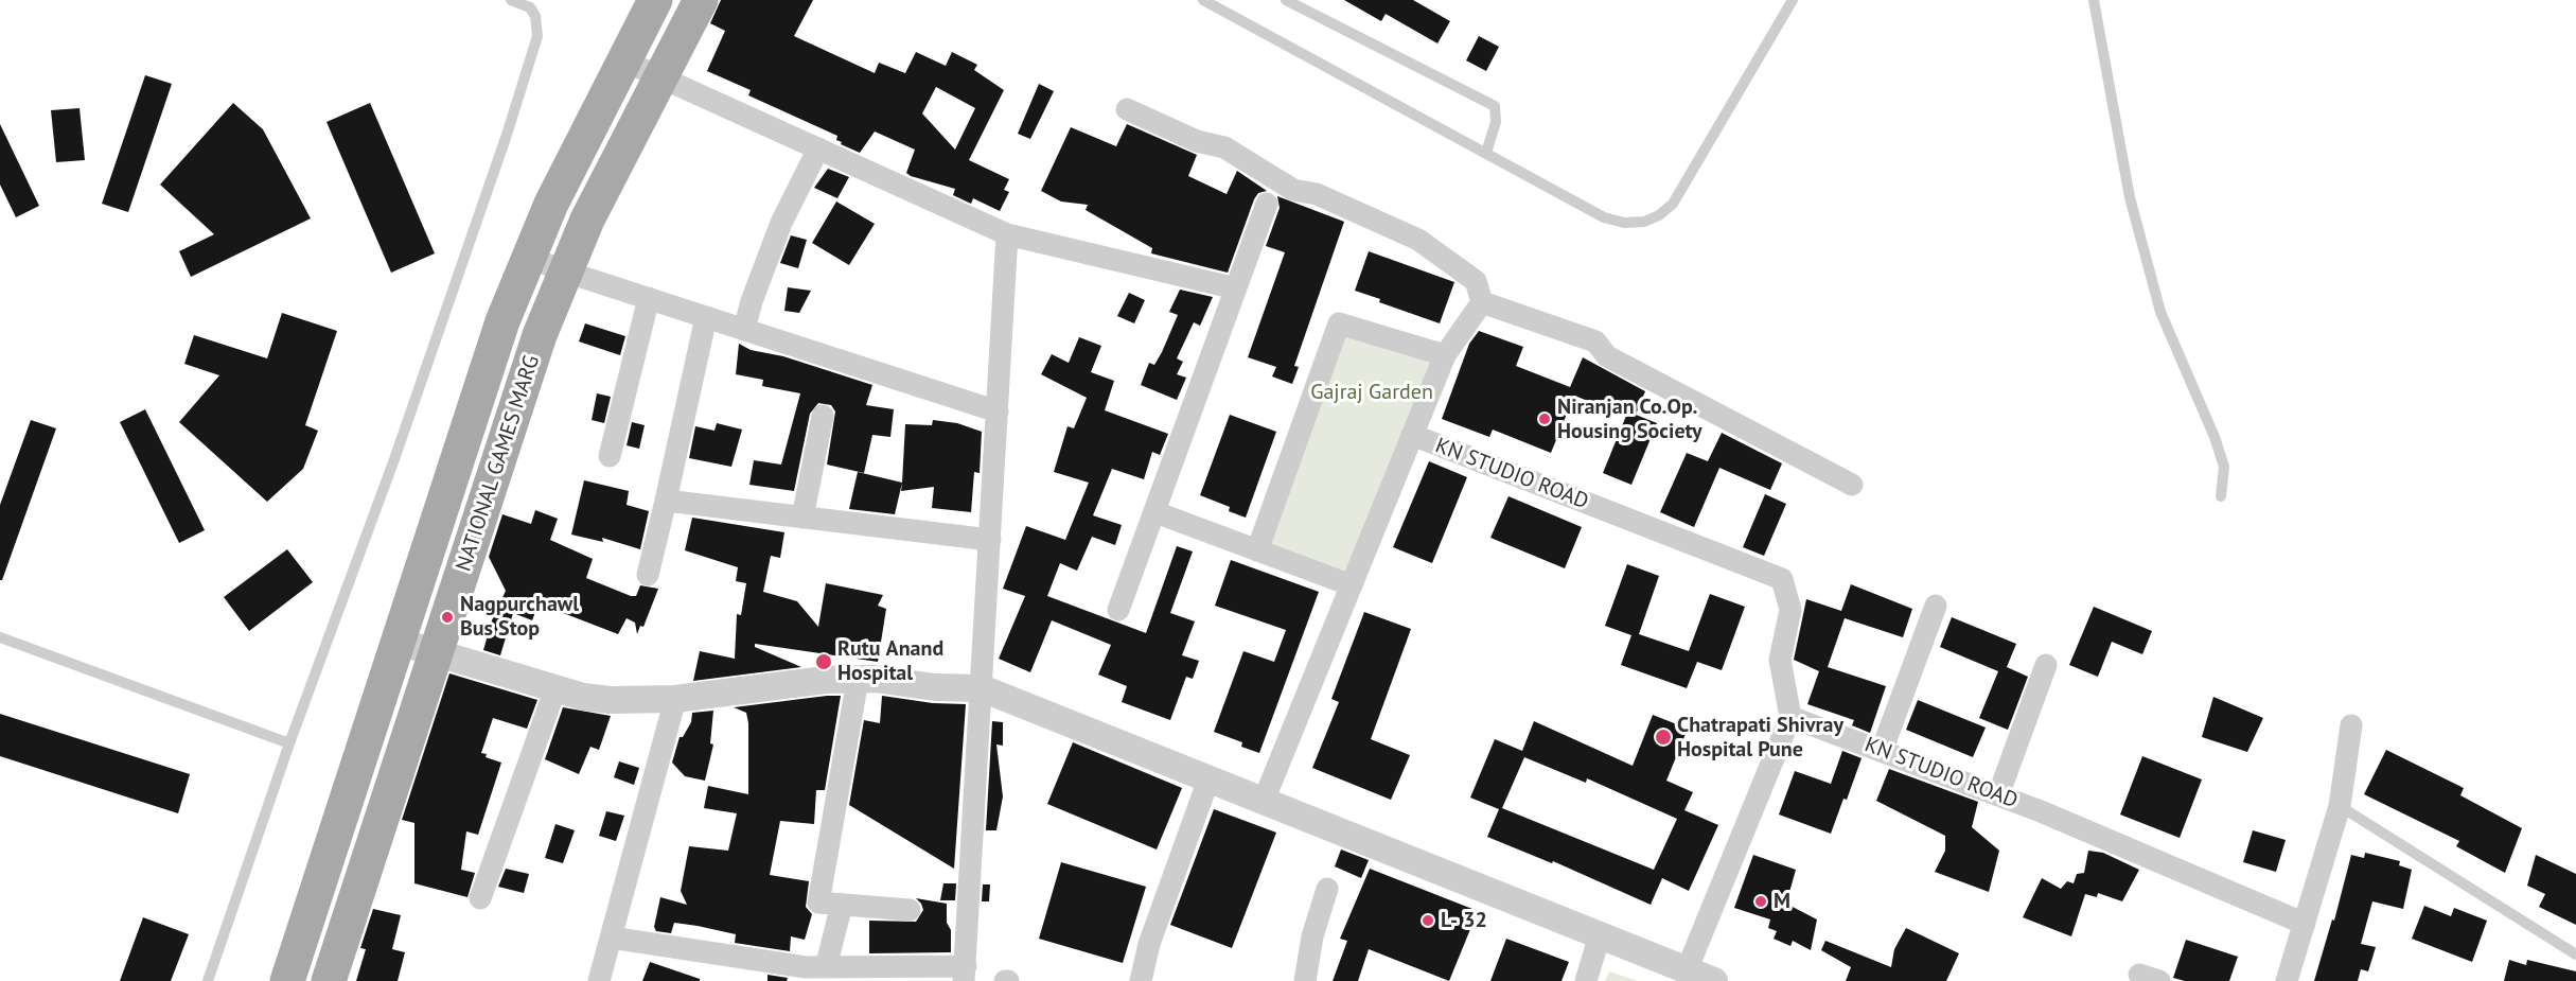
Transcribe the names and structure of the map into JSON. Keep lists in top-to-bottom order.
{
  "streets": {
    "main road": ["NATIONAL GAMES MARG"],
    "street": ["KN STUDIO ROAD"]
  },
  "parks": ["Gajraj Garden"],
  "places": [
    "Niranjan Co.Op. Housing Society",
    "Nagpurchawl Bus Stop",
    "Rutu Anand Hospital",
    "Chatrapati Shivray Hospital Pune",
    "M",
    "L- 32"
  ]
}
